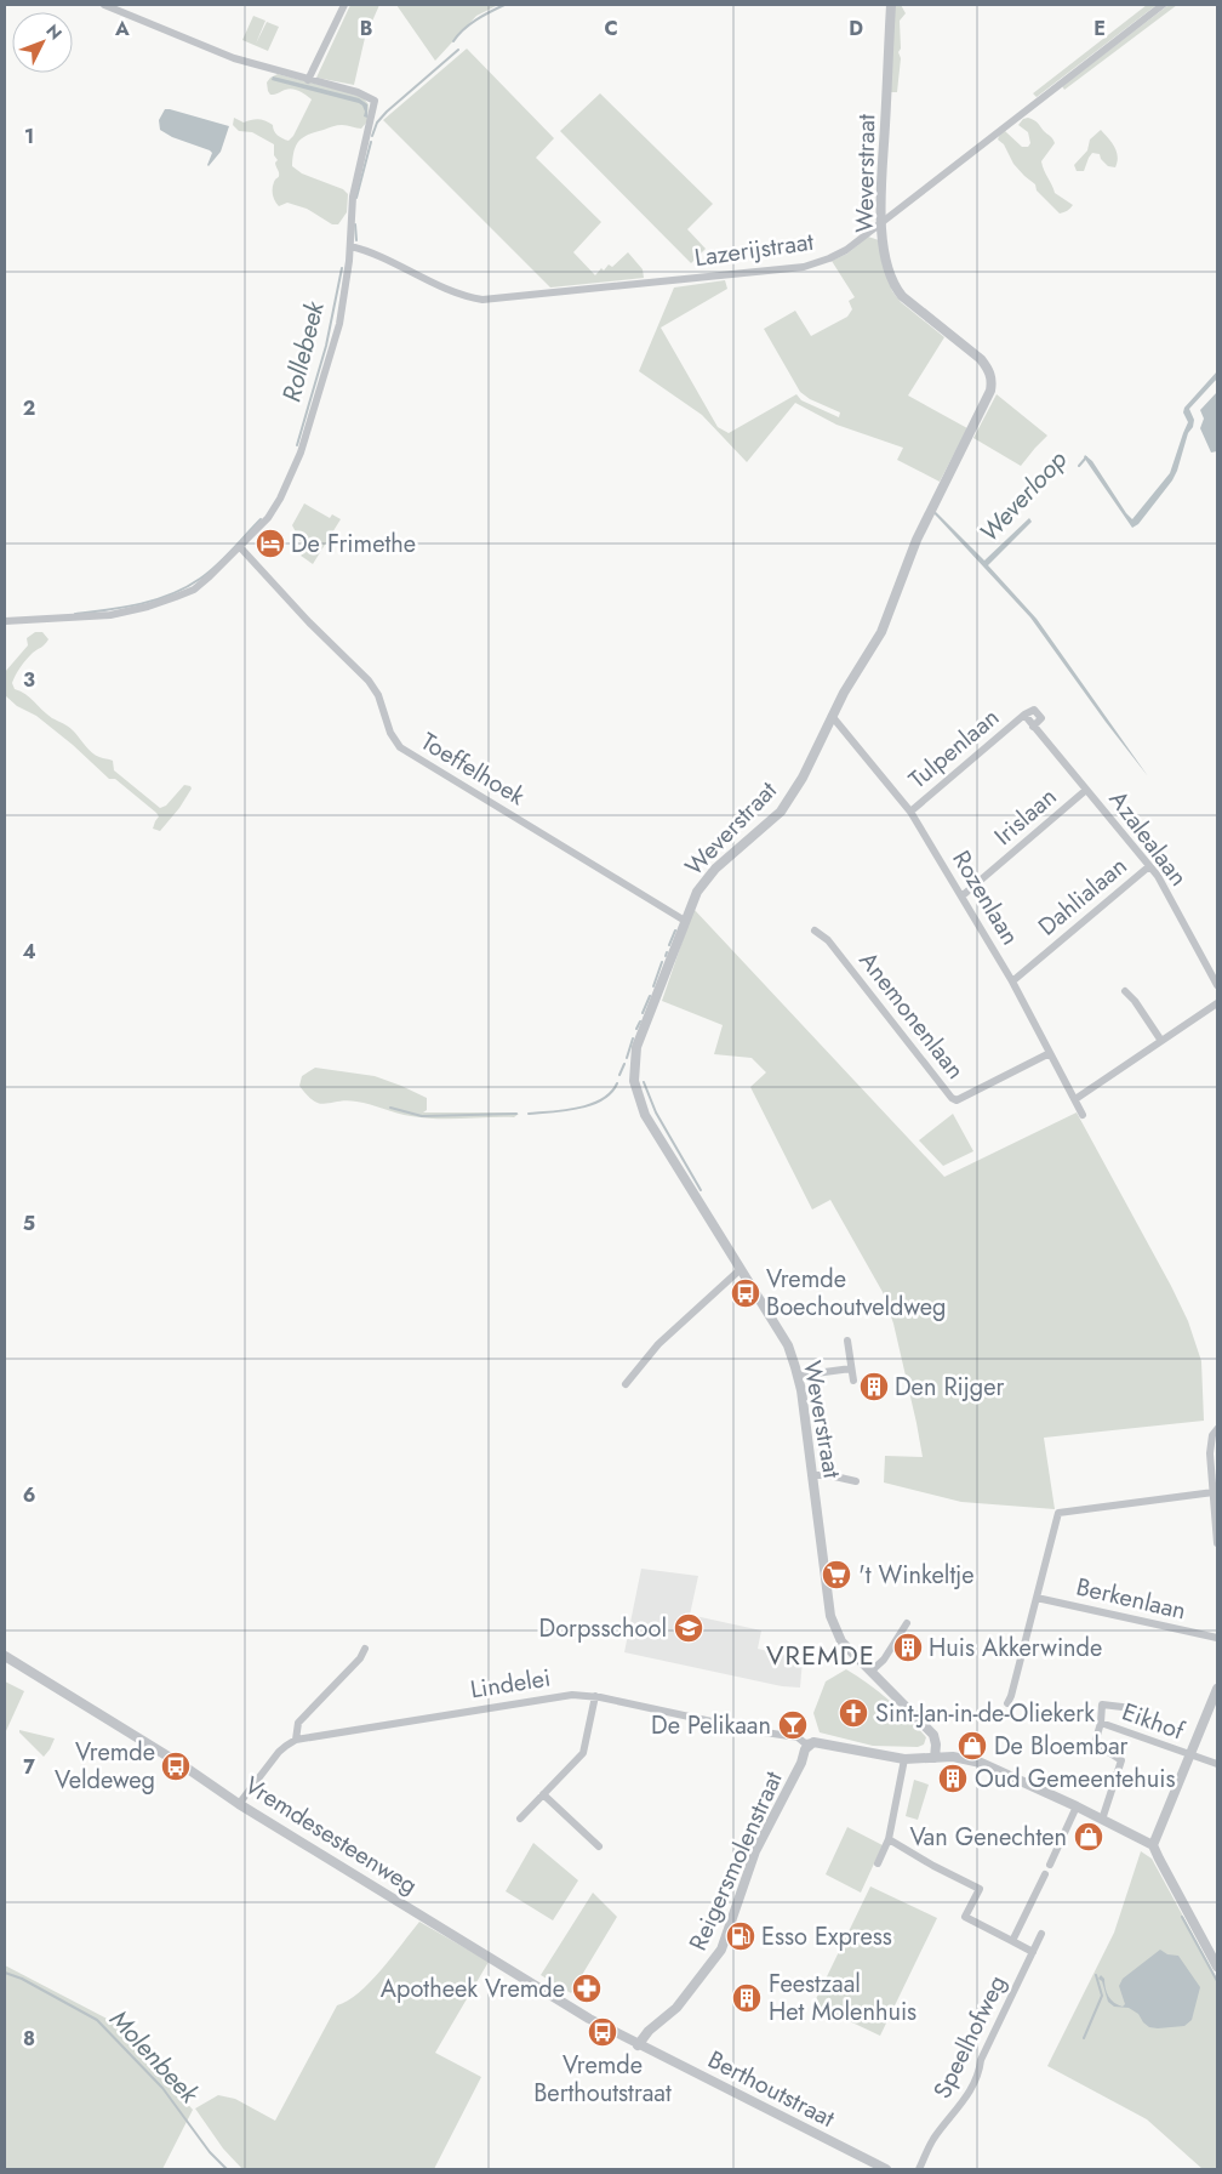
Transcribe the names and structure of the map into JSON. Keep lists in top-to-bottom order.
{
  "streets": {
    "street": [
      "Weverstraat",
      "Lazerijstraat",
      "Tulpenlaan",
      "Toeffelhoek",
      "Irislaan",
      "Azalealaan",
      "Dahlialaan",
      "Rozenlaan",
      "Anemonenlaan",
      "Berkenlaan",
      "Lindelei",
      "Eikhof",
      "Vremdesesteenweg",
      "Reigersmolenstraat",
      "Speelhofweg",
      "Berthoutstraat"
    ]
  },
  "crossings": [
    ["Weverstraat", "Lazerijstraat"],
    ["Weverstraat", "Toeffelhoek"],
    ["Weverstraat", "Rozenlaan"],
    ["Tulpenlaan", "Azalealaan"],
    ["Tulpenlaan", "Rozenlaan"],
    ["Irislaan", "Azalealaan"],
    ["Irislaan", "Rozenlaan"],
    ["Azalealaan", "Dahlialaan"],
    ["Dahlialaan", "Rozenlaan"],
    ["Rozenlaan", "Anemonenlaan"],
    ["Lindelei", "Reigersmolenstraat"],
    ["Vremdesesteenweg", "Reigersmolenstraat"],
    ["Vremdesesteenweg", "Berthoutstraat"],
    ["Reigersmolenstraat", "Berthoutstraat"]
  ],
  "districts": ["VREMDE"],
  "water": ["Rollebeek", "Weverloop", "Molenbeek"],
  "places": {
    "hotel": ["De Frimethe"],
    "bus stop": ["Vremde Boechoutveldweg", "Vremde Veldeweg", "Vremde Berthoutstraat"],
    "building": [
      "Den Rijger",
      "Huis Akkerwinde",
      "Oud Gemeentehuis",
      "Feestzaal Het Molenhuis"
    ],
    "supermarket": ["'t Winkeltje"],
    "school or university": ["Dorpsschool"],
    "church": ["Sint-Jan-in-de-Oliekerk"],
    "bar": ["De Pelikaan"],
    "shop": ["De Bloembar", "Van Genechten"],
    "fuel station": ["Esso Express"],
    "pharmacy": ["Apotheek Vremde"]
  },
  "north": "top right",
  "grid": {
    "columns": [
      "A",
      "B",
      "C",
      "D",
      "E"
    ],
    "rows": [
      "1",
      "2",
      "3",
      "4",
      "5",
      "6",
      "7",
      "8"
    ]
  }
}
